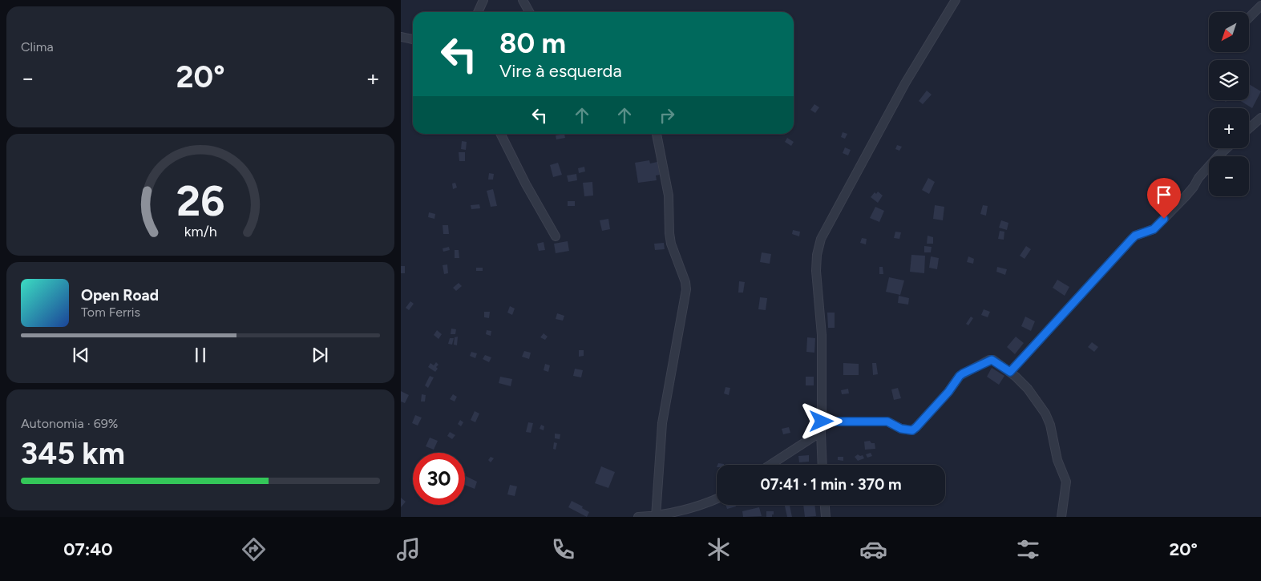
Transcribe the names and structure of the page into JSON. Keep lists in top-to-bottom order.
{
  "north": "bottom left",
  "page": {
    "tile": [
      "Clima",
      ["Autonomia · 69%", "345 km"]
    ],
    "map_buttons": ["+", "−"],
    "turn": ["80 m", "Vire à esquerda"],
    "heat": ["−", "20°", "+"],
    "song": ["Open Road", "Tom Ferris"],
    "limit": "30",
    "trip": "07:41 · 1 min · 370 m",
    "tabs": ["07:40", "20°"],
    "gauge": ["26", "km/h"]
  }
}
